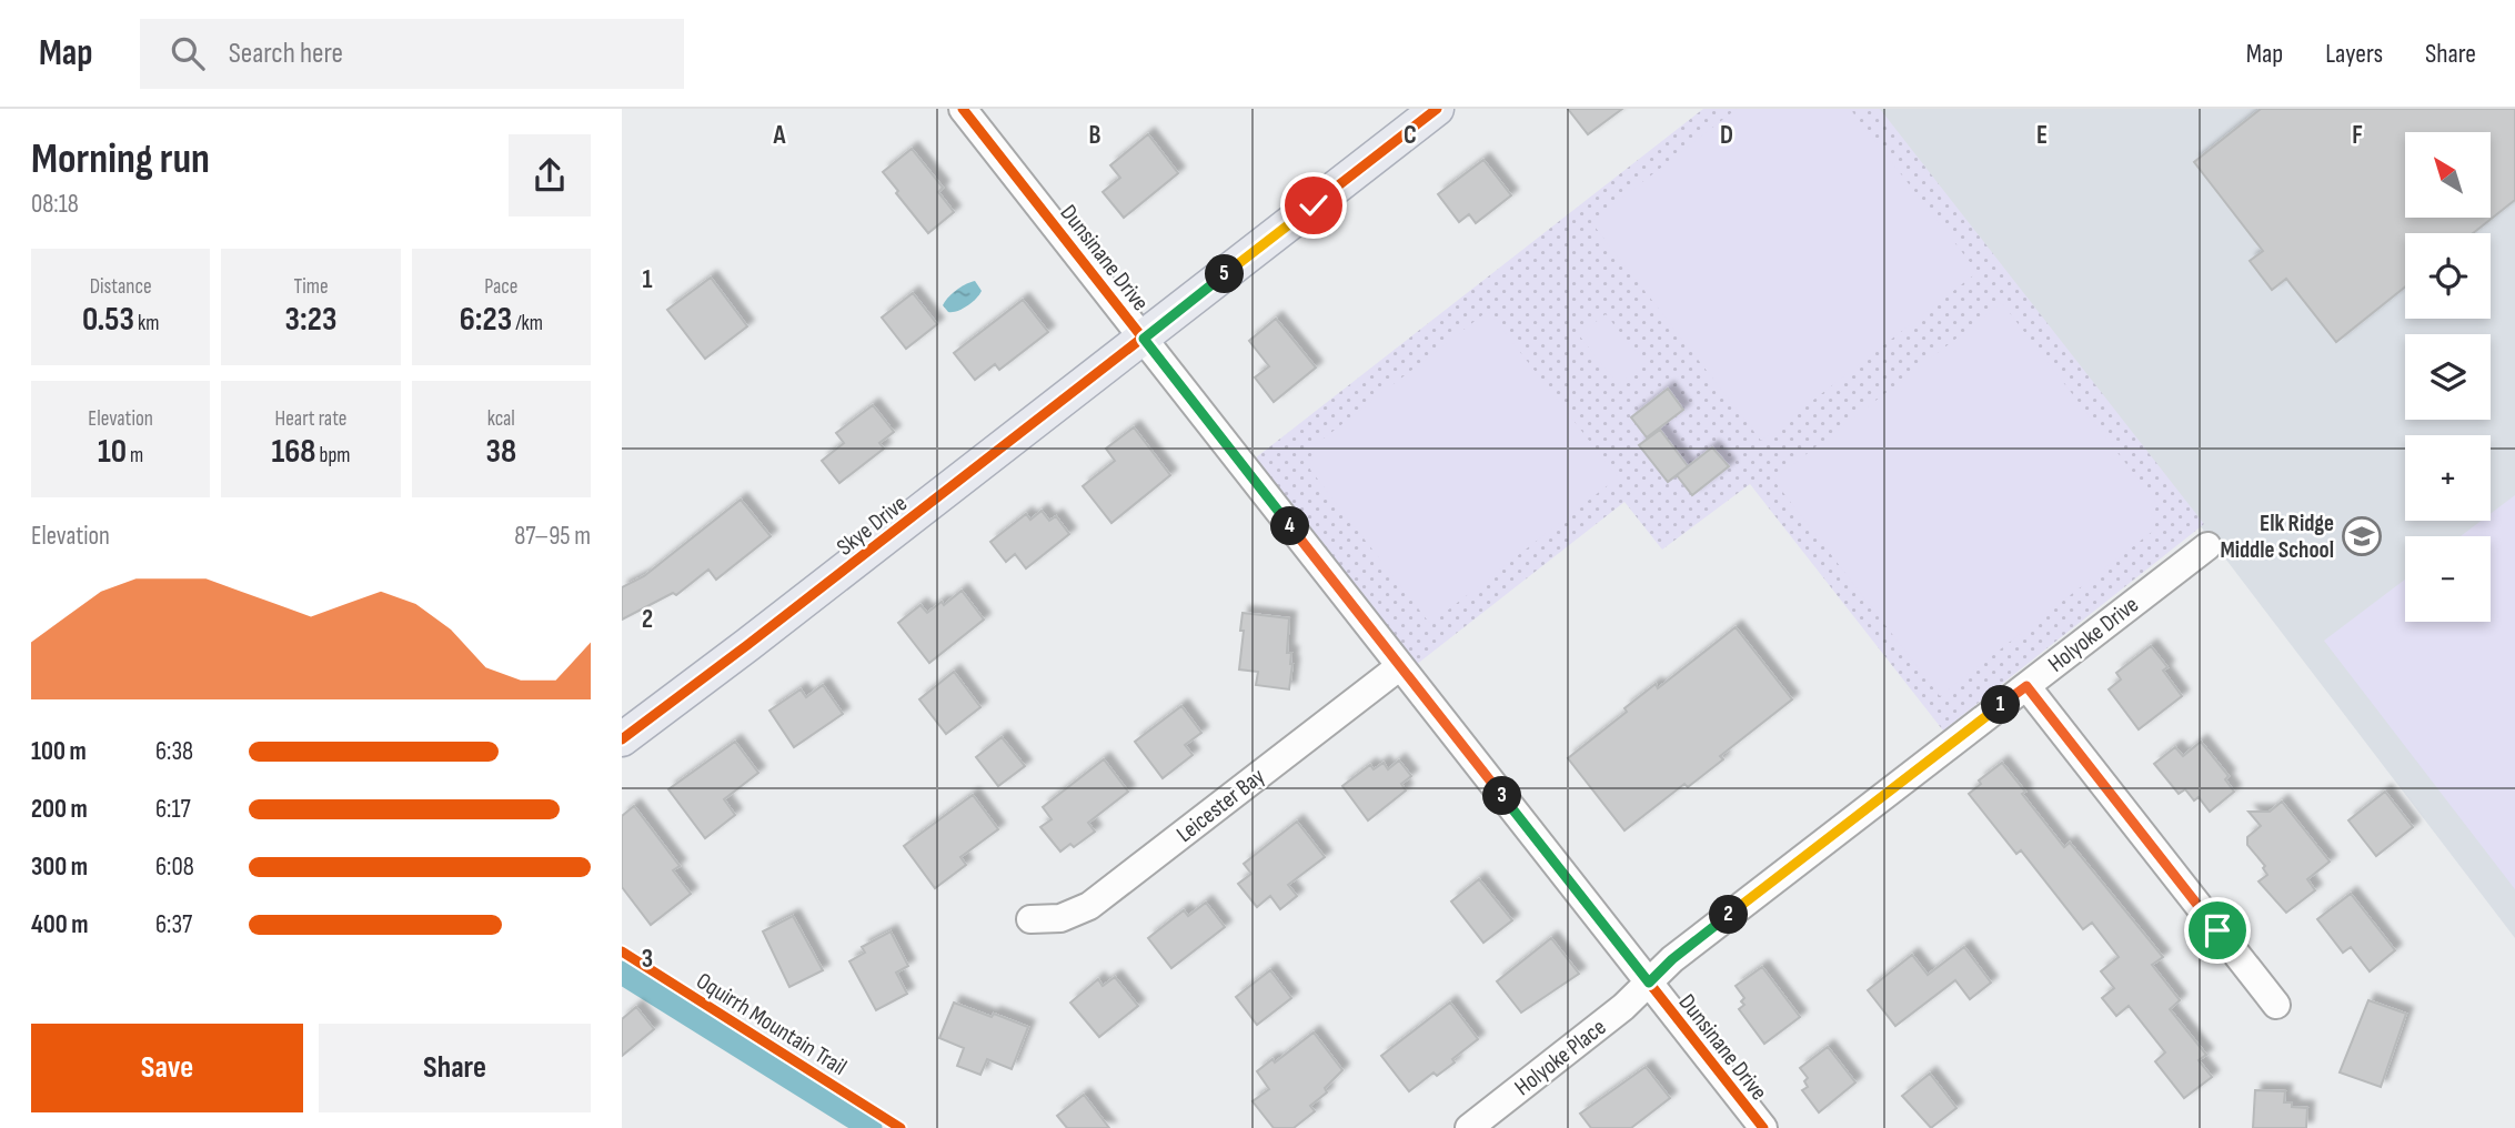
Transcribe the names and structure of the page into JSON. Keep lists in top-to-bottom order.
{
  "streets": {
    "main road": ["Skye Drive"],
    "street": [
      "Dunsinane Drive",
      "Holyoke Drive",
      "Leicester Bay",
      "Holyoke Place"
    ],
    "cycle path": ["Oquirrh Mountain Trail"]
  },
  "crossings": [
    ["Dunsinane Drive", "Skye Drive"],
    ["Dunsinane Drive", "Holyoke Drive"],
    ["Dunsinane Drive", "Leicester Bay"],
    ["Dunsinane Drive", "Holyoke Place"],
    ["Holyoke Drive", "Holyoke Place"]
  ],
  "places": {
    "school or university": ["Elk Ridge Middle School"]
  },
  "north": "top left",
  "page": {
    "header": "Map",
    "search": "Search here",
    "nav": ["Map", "Layers", "Share"],
    "heading": ["Morning run", "08:18"],
    "map_buttons": ["+", "−"],
    "stats": [
      ["Distance", "0.53 km"],
      ["Time", "3:23"],
      ["Pace", "6:23 /km"],
      ["Elevation", "10 m"],
      ["Heart rate", "168 bpm"],
      ["kcal", "38"]
    ],
    "pins": [
      "5",
      "4",
      "1",
      "3",
      "2"
    ],
    "chart": ["Elevation", "87–95 m"],
    "list": [
      {
        "name": "100 m",
        "note": "6:38"
      },
      {
        "name": "200 m",
        "note": "6:17"
      },
      {
        "name": "300 m",
        "note": "6:08"
      },
      {
        "name": "400 m",
        "note": "6:37"
      }
    ],
    "buttons": ["Save", "Share"]
  },
  "grid": {
    "columns": [
      "A",
      "B",
      "C",
      "D",
      "E",
      "F"
    ],
    "rows": ["1", "2", "3"]
  }
}
